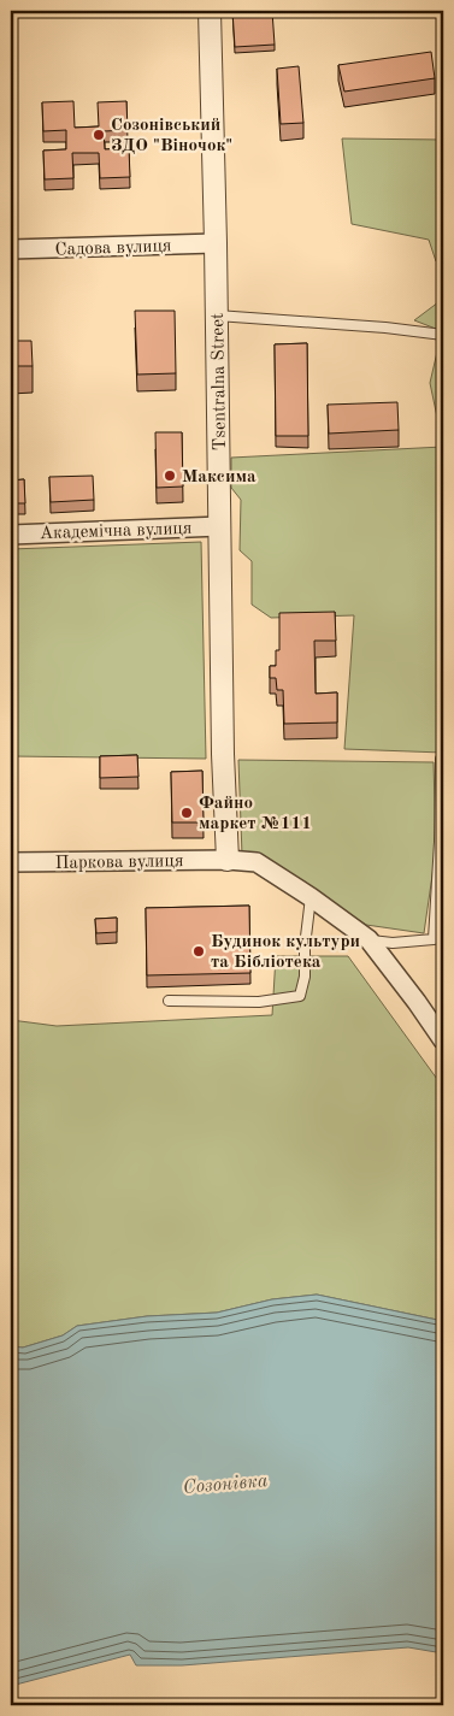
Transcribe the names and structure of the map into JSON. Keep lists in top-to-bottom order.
{
  "streets": {
    "street": [
      "Садова вулиця",
      "Tsentralna Street",
      "Академічна вулиця",
      "Паркова вулиця"
    ]
  },
  "crossings": [
    ["Садова вулиця", "Tsentralna Street"],
    ["Tsentralna Street", "Академічна вулиця"],
    ["Tsentralna Street", "Паркова вулиця"]
  ],
  "water": ["Созонівка"],
  "places": [
    "Созонівський ЗДО \"Віночок\"",
    "Максима",
    "Файно маркет №111",
    "Будинок культури та Бібліотека"
  ]
}
